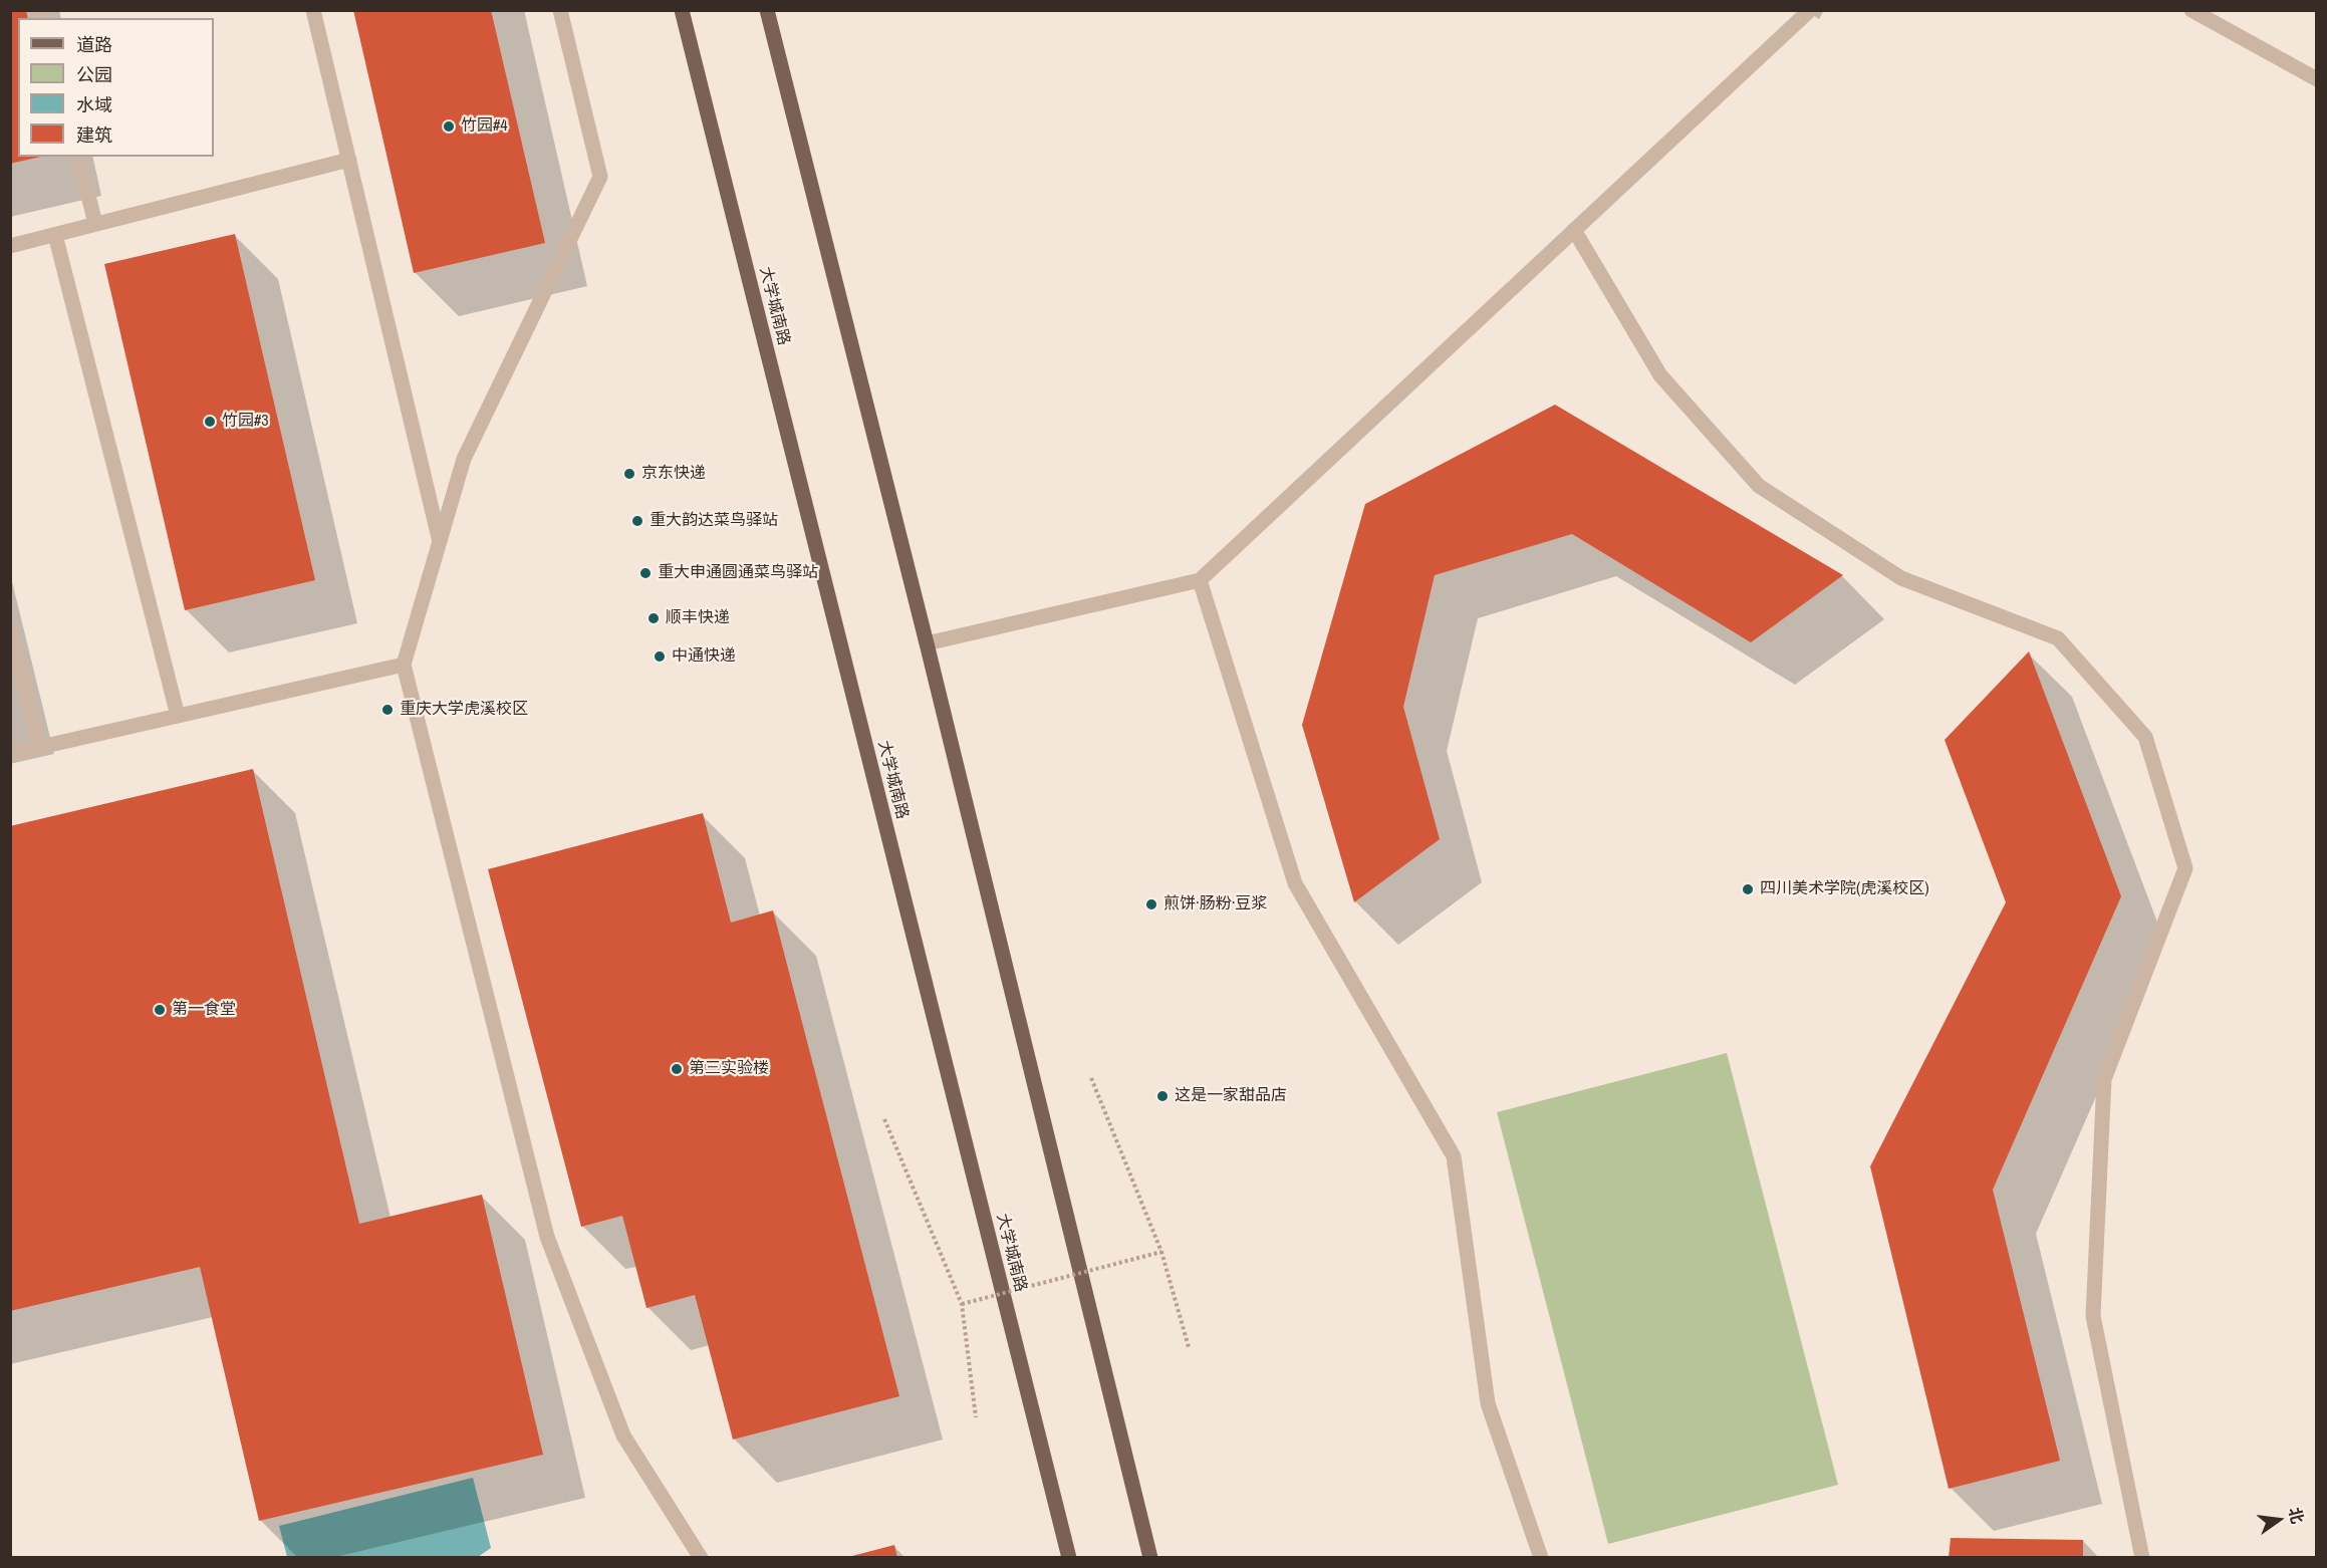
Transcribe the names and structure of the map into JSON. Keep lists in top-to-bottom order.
{
  "streets": {
    "main road": ["大学城南路"]
  },
  "places": [
    "竹园#4",
    "竹园#3",
    "京东快递",
    "重大韵达菜鸟驿站",
    "重大申通圆通菜鸟驿站",
    "顺丰快递",
    "中通快递",
    "重庆大学虎溪校区",
    "四川美术学院(虎溪校区)",
    "煎饼·肠粉·豆浆",
    "第一食堂",
    "第三实验楼",
    "这是一家甜品店"
  ],
  "legend": [
    "道路",
    "公园",
    "水域",
    "建筑"
  ],
  "north": "right"
}
